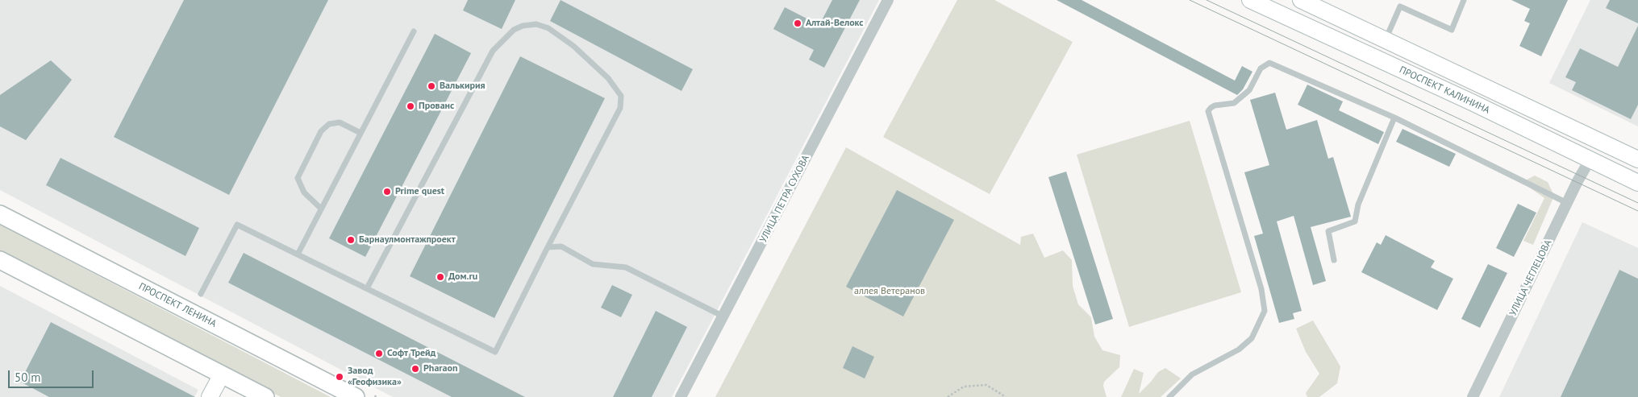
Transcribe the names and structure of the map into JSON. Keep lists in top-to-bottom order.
{
  "streets": {
    "main road": ["ПРОСПЕКТ КАЛИНИНА", "ПРОСПЕКТ ЛЕНИНА"],
    "street": ["УЛИЦА ПЕТРА СУХОВА", "УЛИЦА ЧЕГЛЕЦОВА"]
  },
  "crossings": [
    ["ПРОСПЕКТ КАЛИНИНА", "УЛИЦА ЧЕГЛЕЦОВА"]
  ],
  "parks": ["аллея Ветеранов"],
  "places": [
    "Алтай-Велокс",
    "Валькирия",
    "Прованс",
    "Prime quest",
    "Барнаулмонтажпроект",
    "Дом.ru",
    "Софт Трейд",
    "Pharaon",
    "Завод «Геофизика»"
  ],
  "scale_bar": "50 m"
}
